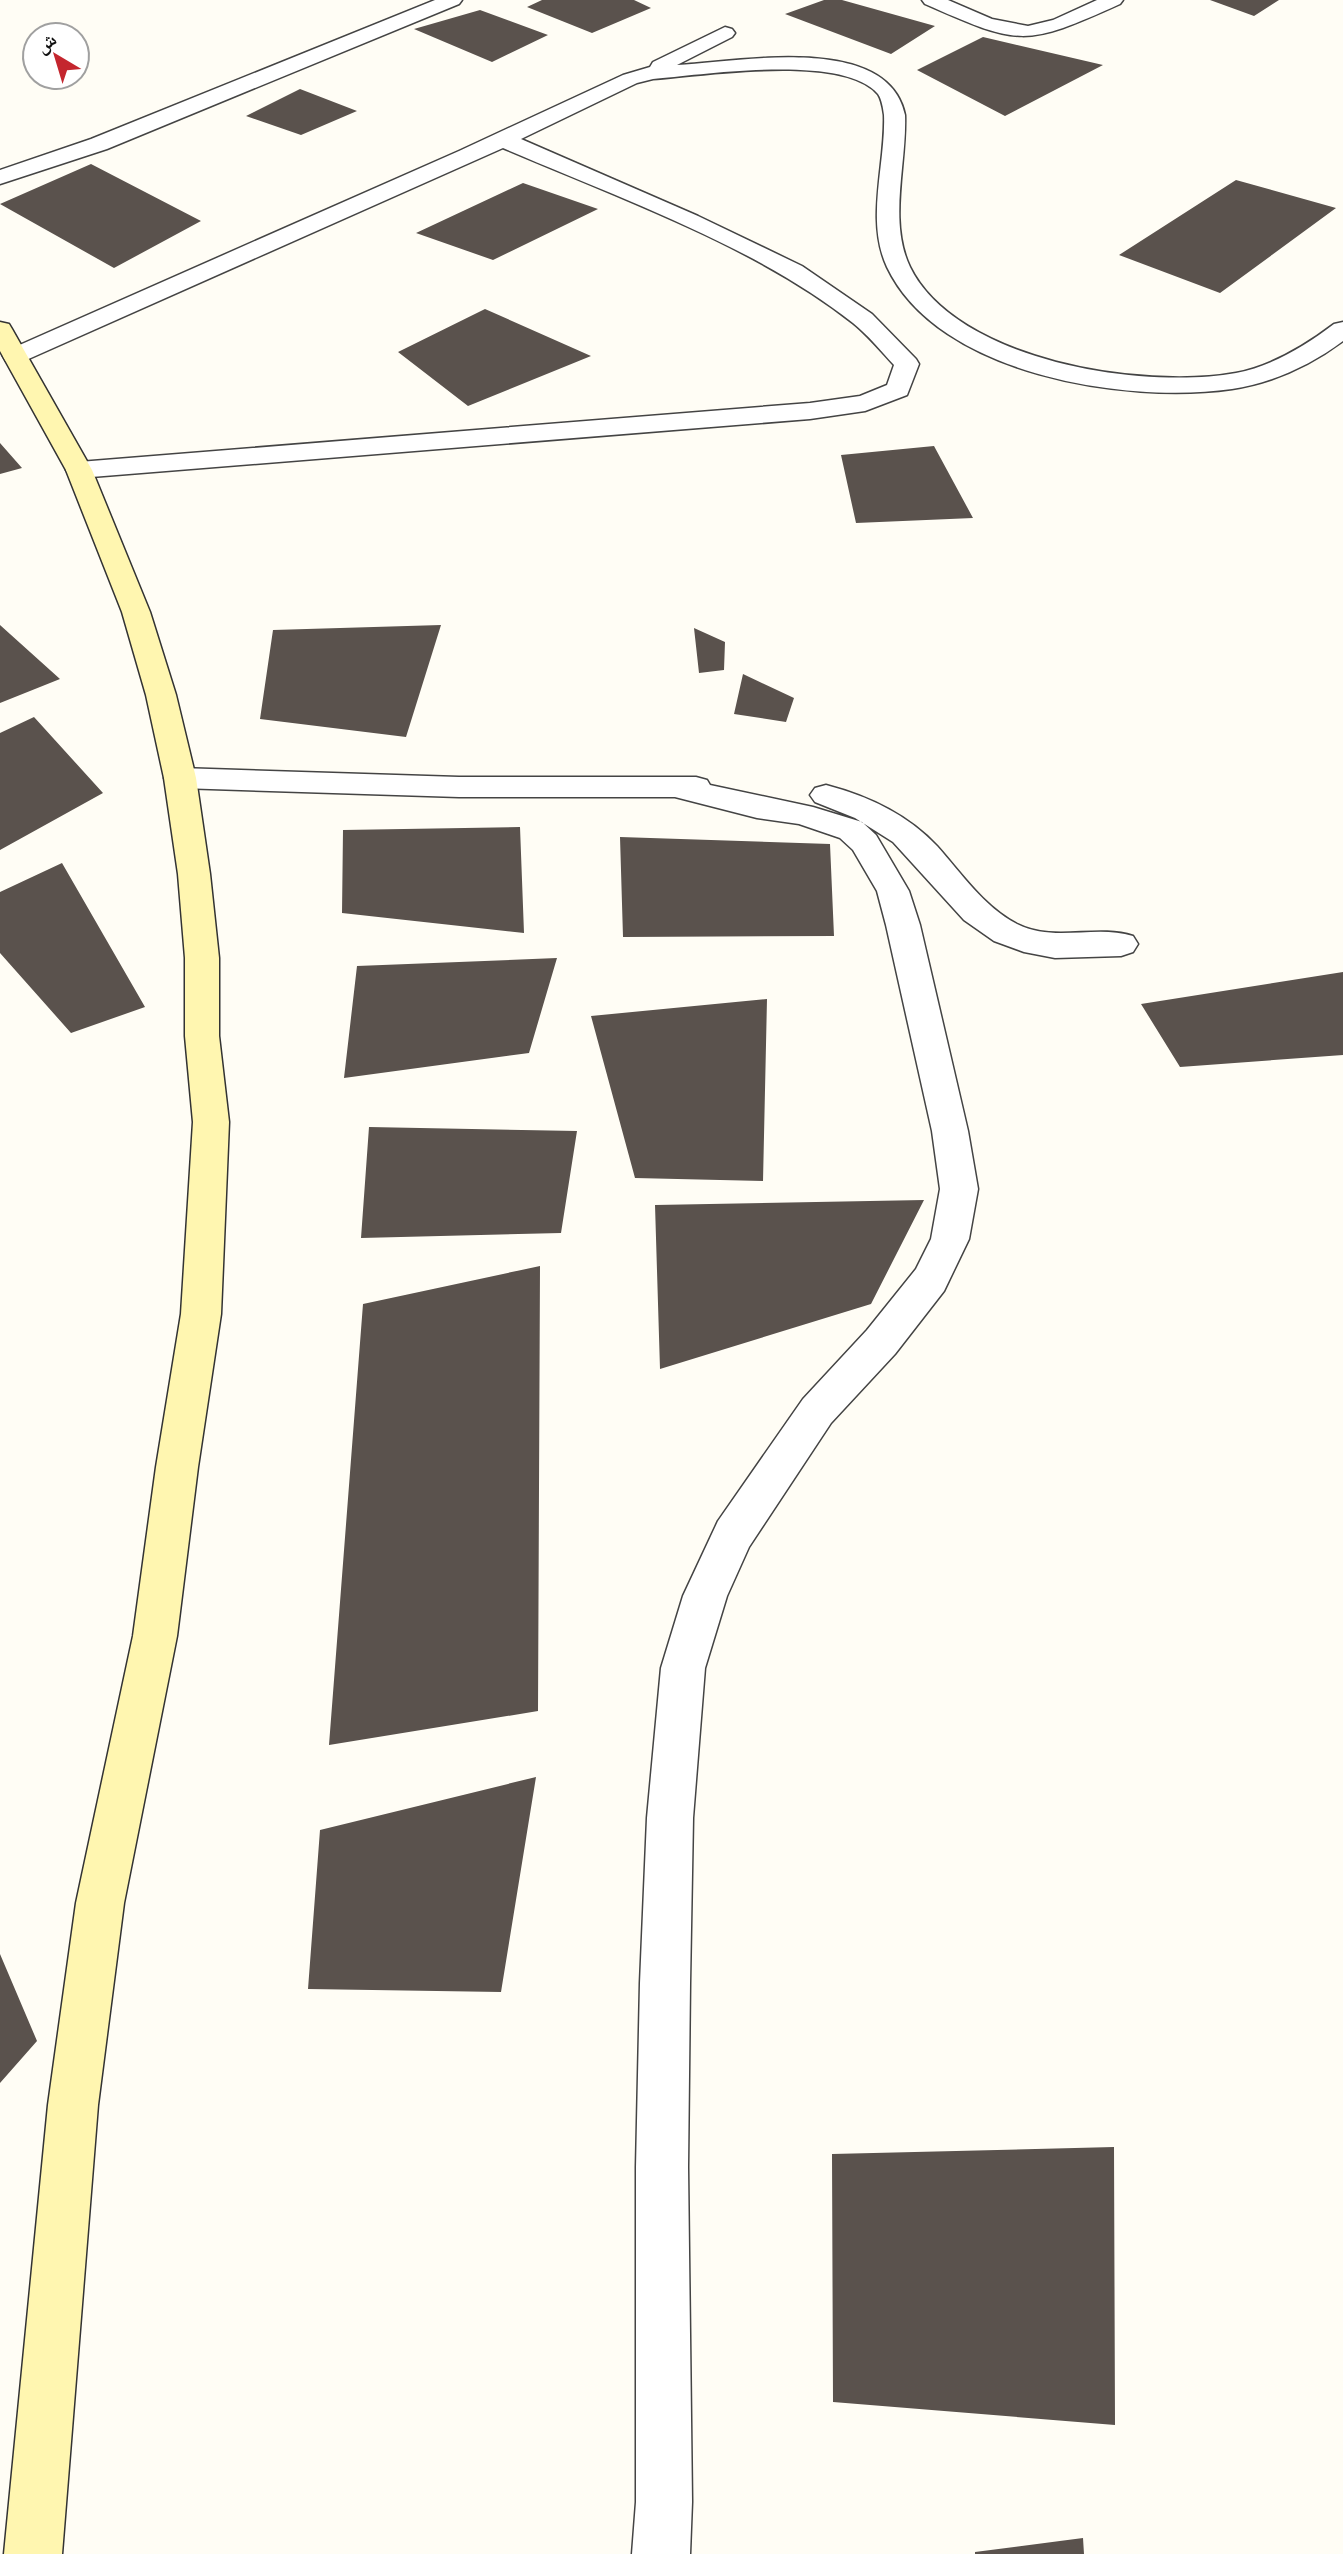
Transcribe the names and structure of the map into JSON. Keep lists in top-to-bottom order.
{
  "north": "top left"
}
